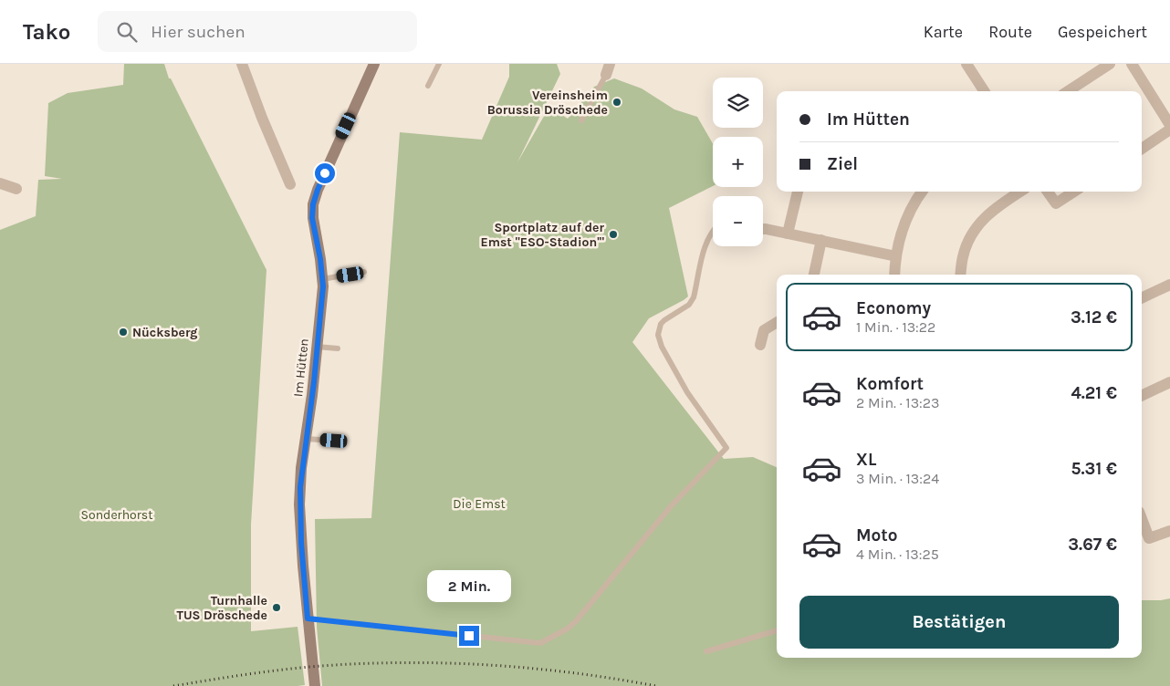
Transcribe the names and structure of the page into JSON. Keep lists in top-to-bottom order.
{
  "streets": {
    "street": ["Im Hütten"]
  },
  "parks": ["Die Emst", "Sonderhorst"],
  "places": [
    "Vereinsheim Borussia Dröschede",
    "Sportplatz auf der Emst \"ESO-Stadion'\"",
    "Nücksberg",
    "Turnhalle TUS Dröschede"
  ],
  "page": {
    "header": "Tako",
    "search": "Hier suchen",
    "nav": ["Karte", "Route", "Gespeichert"],
    "map_buttons": ["+", "−"],
    "banner": ["Im Hütten", "Ziel"],
    "list": [
      {
        "name": "Economy",
        "note": "1 Min. · 13:22",
        "value": "3.12 €"
      },
      {
        "name": "Komfort",
        "note": "2 Min. · 13:23",
        "value": "4.21 €"
      },
      {
        "name": "XL",
        "note": "3 Min. · 13:24",
        "value": "5.31 €"
      },
      {
        "name": "Moto",
        "note": "4 Min. · 13:25",
        "value": "3.67 €"
      }
    ],
    "bubble": "2 Min.",
    "buttons": "Bestätigen"
  }
}
